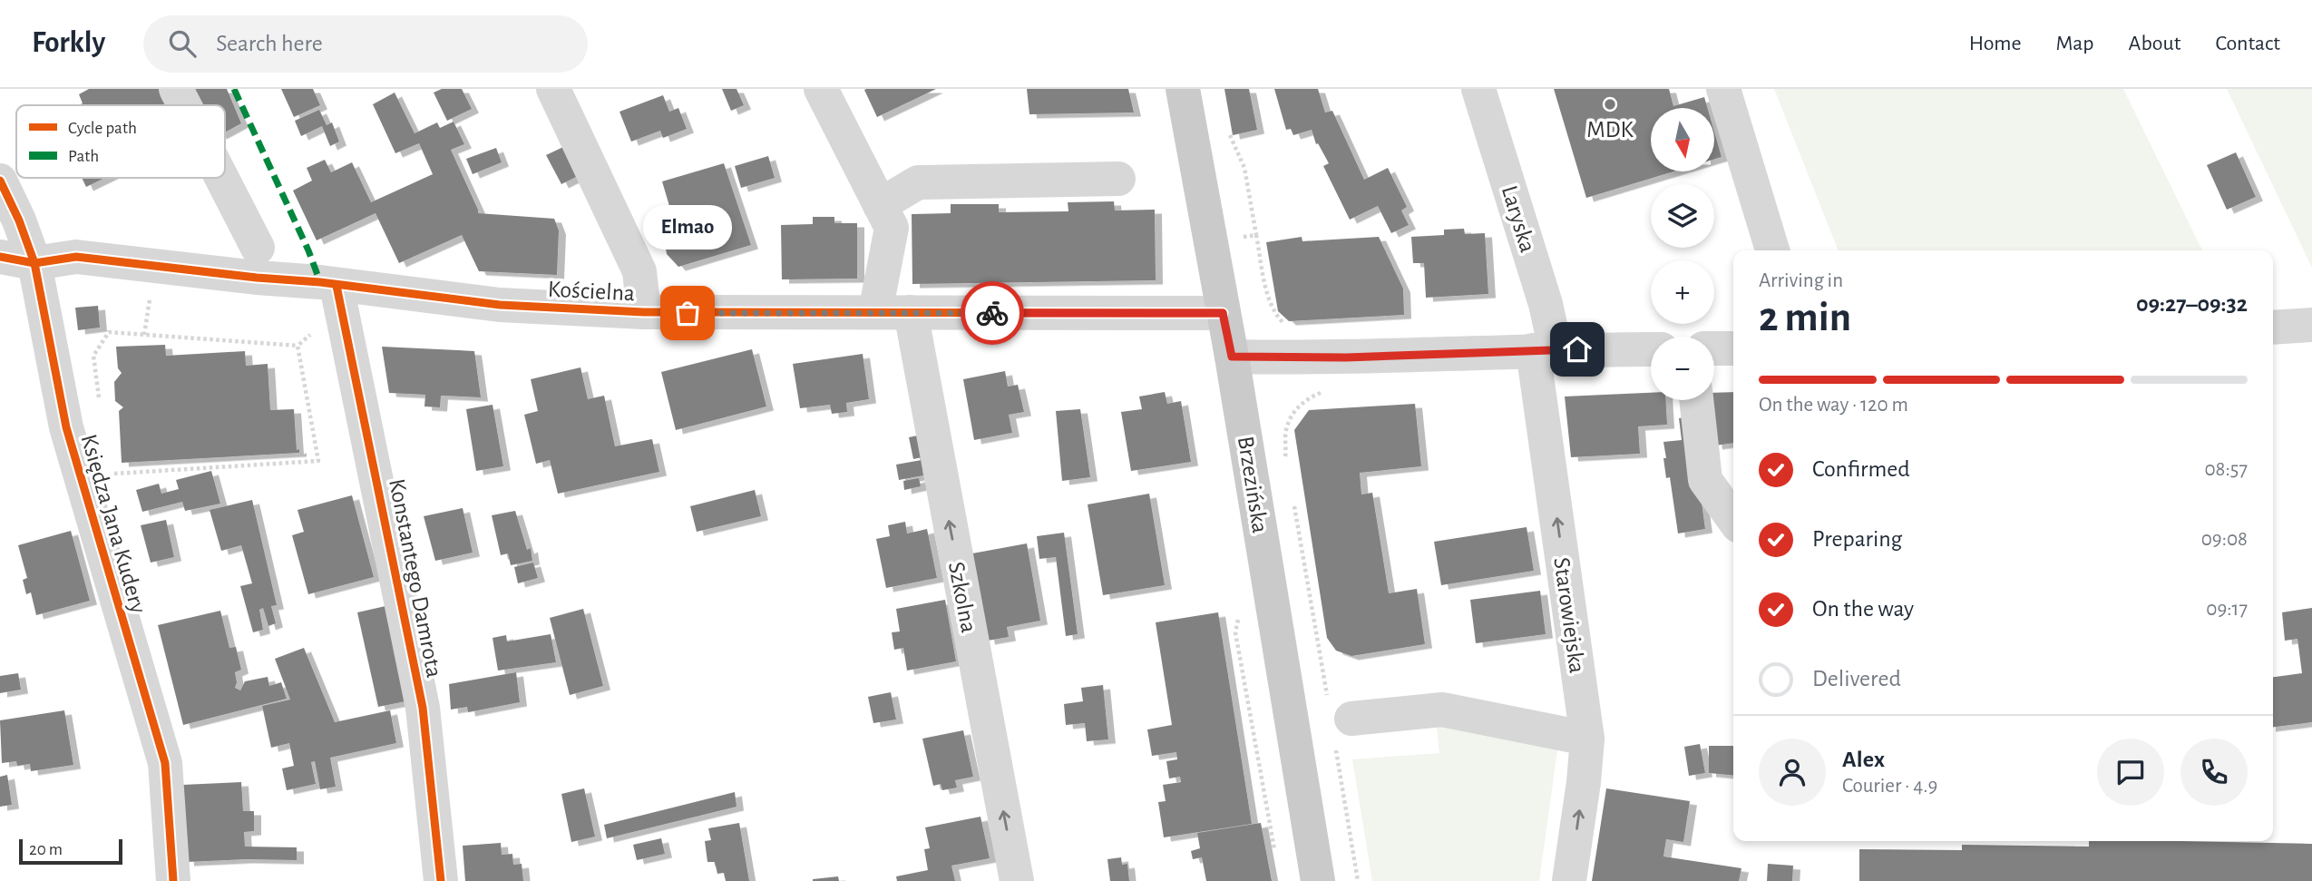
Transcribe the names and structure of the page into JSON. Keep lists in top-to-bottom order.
{
  "streets": {
    "main road": ["Brzezińska"],
    "street": [
      "Laryska",
      "Kościelna",
      "Księdza Jana Kudery",
      "Konstantego Damrota",
      "Szkolna",
      "Starowiejska"
    ]
  },
  "crossings": [
    ["Laryska", "Starowiejska"],
    ["Kościelna", "Brzezińska"],
    ["Kościelna", "Księdza Jana Kudery"],
    ["Kościelna", "Konstantego Damrota"],
    ["Kościelna", "Szkolna"]
  ],
  "one_way": ["Szkolna", "Starowiejska"],
  "places": ["MDK", "Elmao"],
  "legend": ["Cycle path", "Path"],
  "scale_bar": "20 m",
  "north": "bottom",
  "page": {
    "header": "Forkly",
    "search": "Search here",
    "nav": [
      "Home",
      "Map",
      "About",
      "Contact"
    ],
    "map_buttons": ["+", "−"],
    "bubble": "Elmao",
    "heading": ["2 min", "Arriving in", "09:27–09:32"],
    "panel": ["Alex", "Courier · 4.9"],
    "bar": "On the way · 120 m",
    "list": [
      ["Confirmed", "08:57"],
      ["Preparing", "09:08"],
      ["On the way", "09:17"],
      "Delivered"
    ],
    "scale": "20 m"
  }
}
